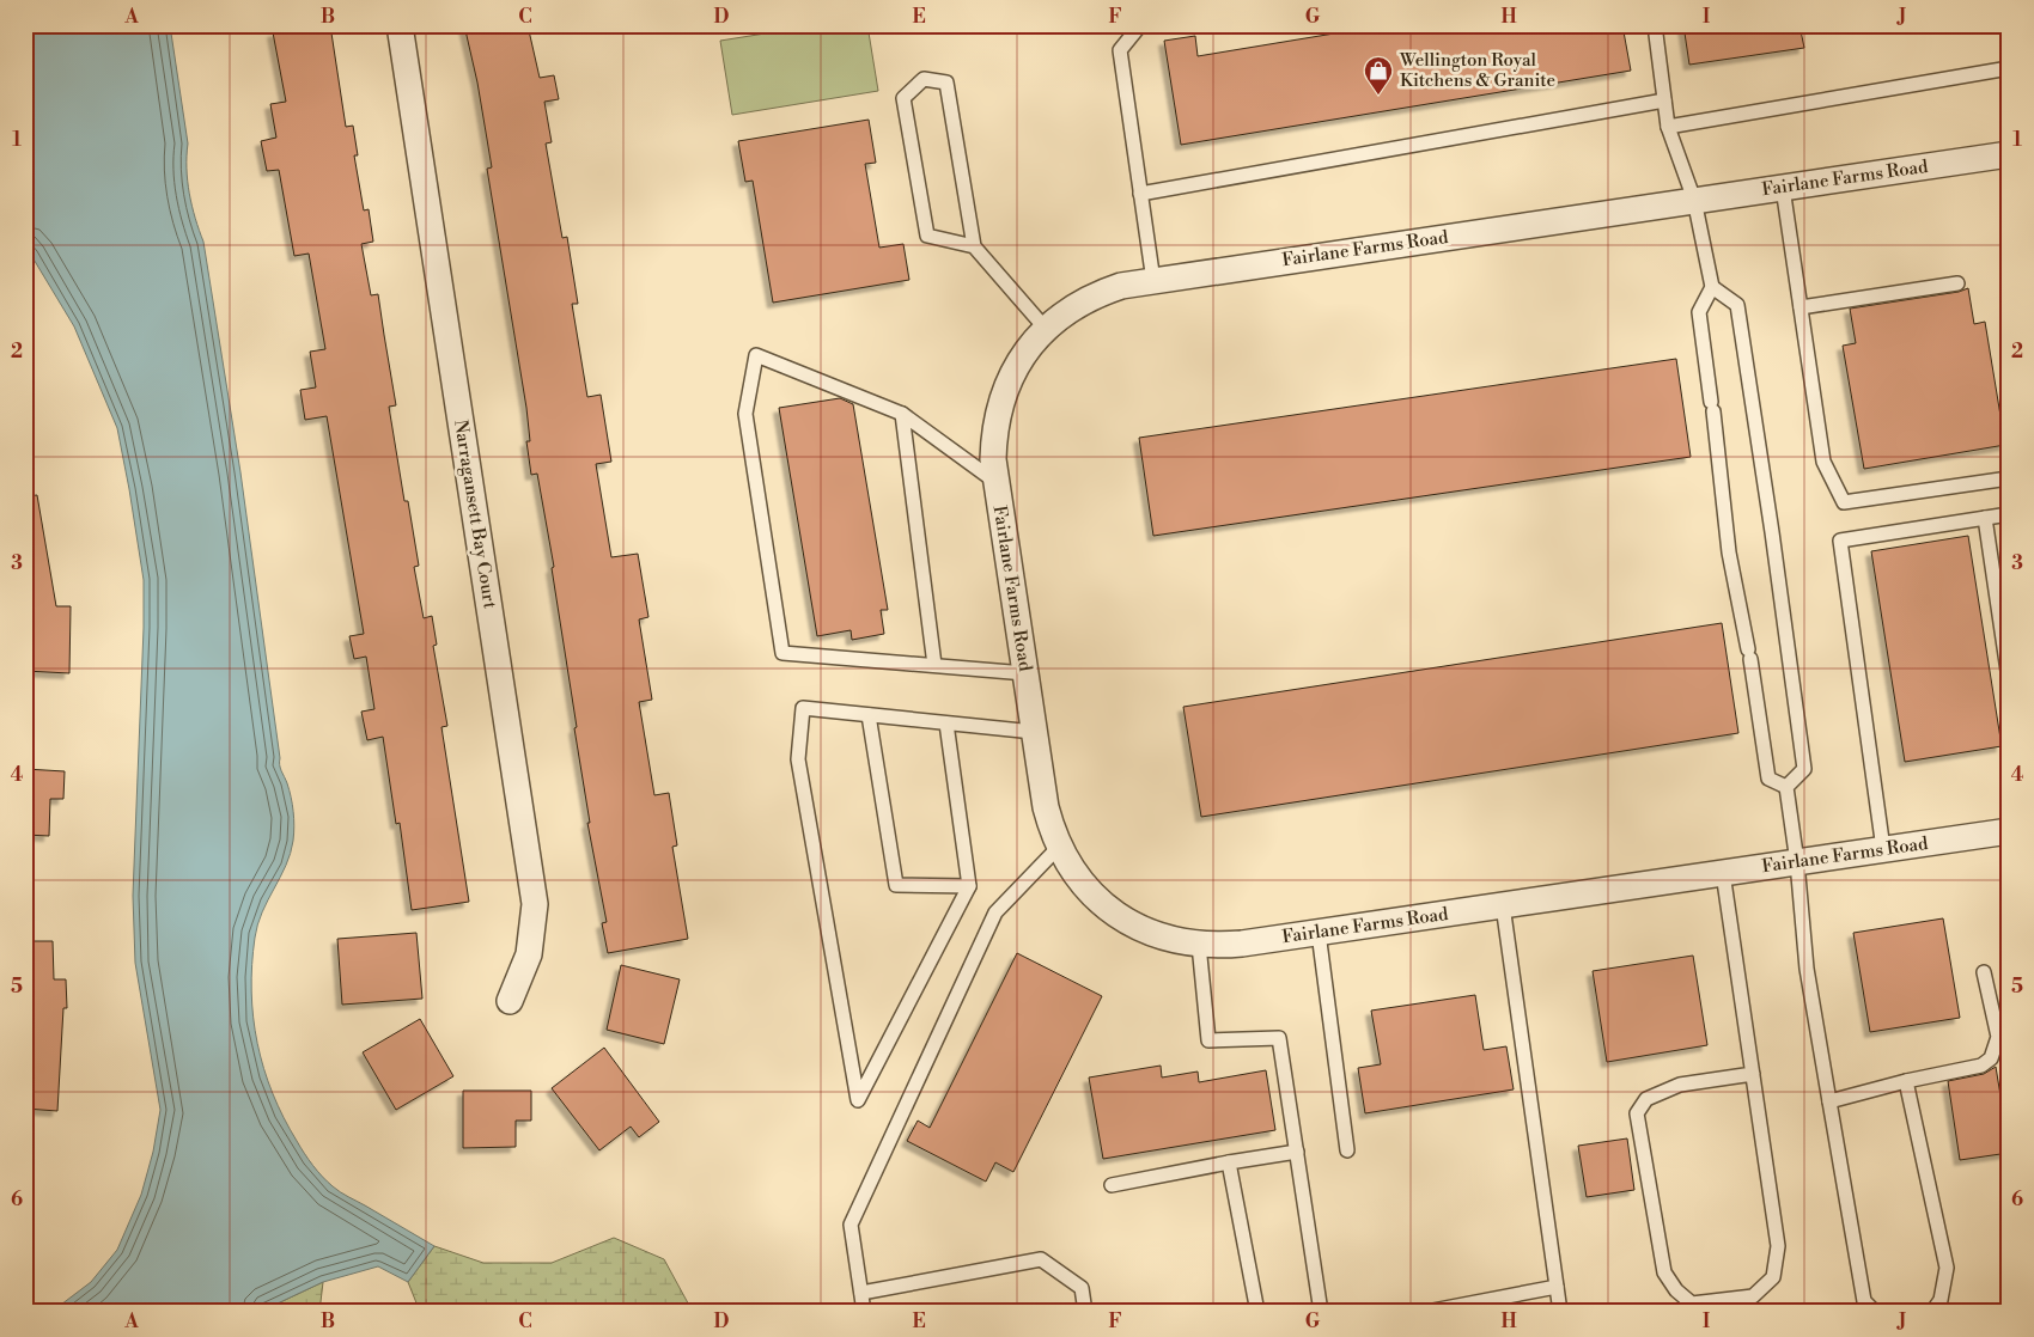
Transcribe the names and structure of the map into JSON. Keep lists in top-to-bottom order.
{
  "streets": {
    "street": ["Fairlane Farms Road", "Narragansett Bay Court"]
  },
  "places": {
    "shop": ["Wellington Royal Kitchens & Granite"]
  },
  "grid": {
    "columns": [
      "A",
      "B",
      "C",
      "D",
      "E",
      "F",
      "G",
      "H",
      "I",
      "J"
    ],
    "rows": [
      "1",
      "2",
      "3",
      "4",
      "5",
      "6"
    ]
  }
}
